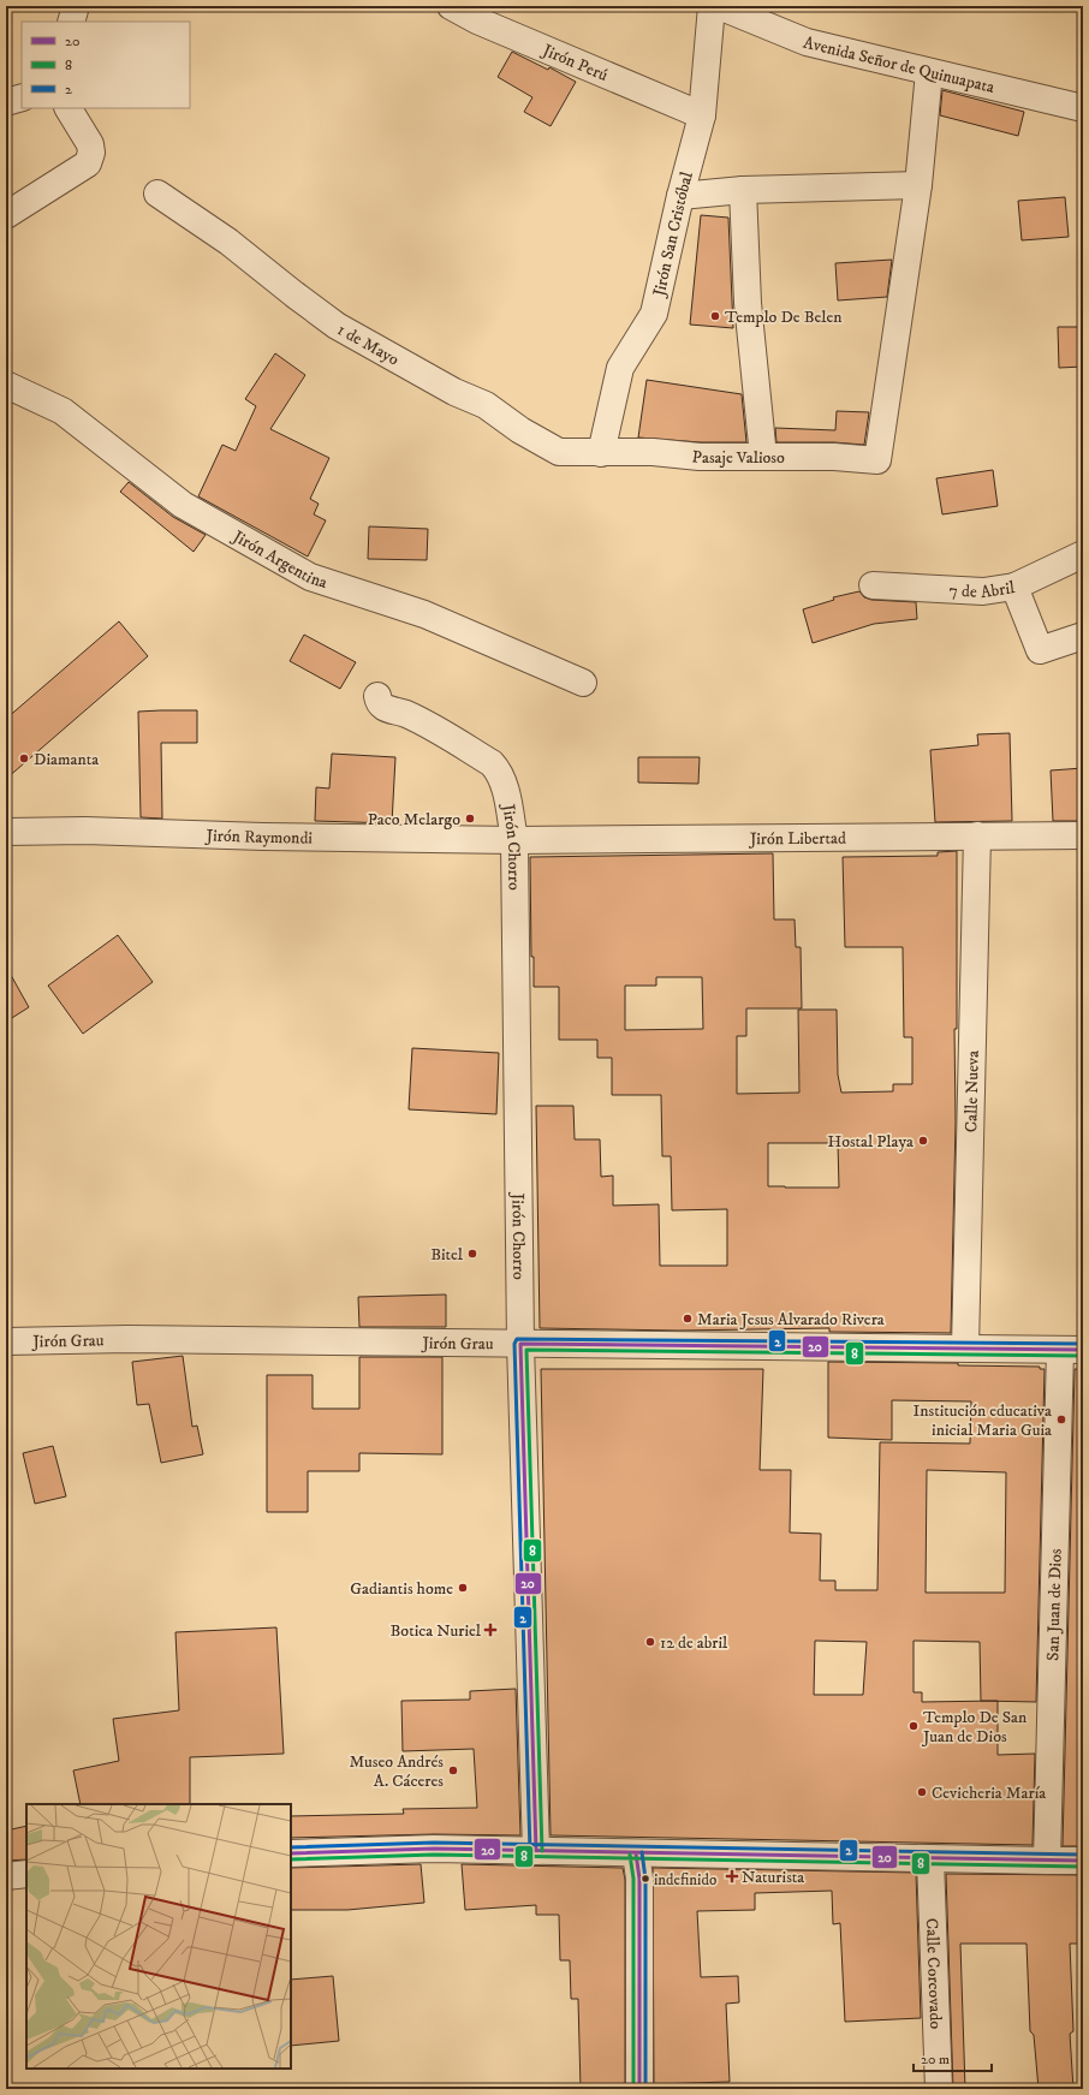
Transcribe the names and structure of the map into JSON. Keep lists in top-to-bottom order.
{
  "streets": {
    "street": [
      "Jirón Perú",
      "Avenida Señor de Quinuapata",
      "Jirón San Cristóbal",
      "1 de Mayo",
      "Pasaje Valioso",
      "Jirón Argentina",
      "7 de Abril",
      "Jirón Raymondi",
      "Jirón Libertad",
      "Jirón Chorro",
      "Calle Nueva",
      "Jirón Grau",
      "San Juan de Dios",
      "Calle Corcovado"
    ]
  },
  "crossings": [
    ["Jirón Perú", "Jirón San Cristóbal"],
    ["Jirón San Cristóbal", "1 de Mayo"],
    ["Jirón San Cristóbal", "Pasaje Valioso"],
    ["1 de Mayo", "Pasaje Valioso"],
    ["Jirón Raymondi", "Jirón Libertad"],
    ["Jirón Raymondi", "Jirón Chorro"],
    ["Jirón Libertad", "Jirón Chorro"],
    ["Jirón Libertad", "Calle Nueva"],
    ["Jirón Chorro", "Jirón Grau"],
    ["Calle Nueva", "Jirón Grau"],
    ["Jirón Grau", "San Juan de Dios"]
  ],
  "places": {
    "other": [
      "Templo De Belen",
      "Diamanta",
      "Paco Melargo",
      "Hostal Playa",
      "Bitel",
      "Maria Jesus Alvarado Rivera",
      "Institución educativa inicial Maria Guia",
      "Gadiantis home",
      "12 de abril",
      "Templo De San Juan de Dios",
      "Museo Andrés A. Cáceres",
      "Cevicheria María",
      "indefinido"
    ],
    "health": ["Botica Nuriel", "Naturista"]
  },
  "lines": ["transit line 2", "transit line 20", "transit line 8"],
  "legend": ["20", "8", "2"],
  "scale_bar": "20 m"
}
